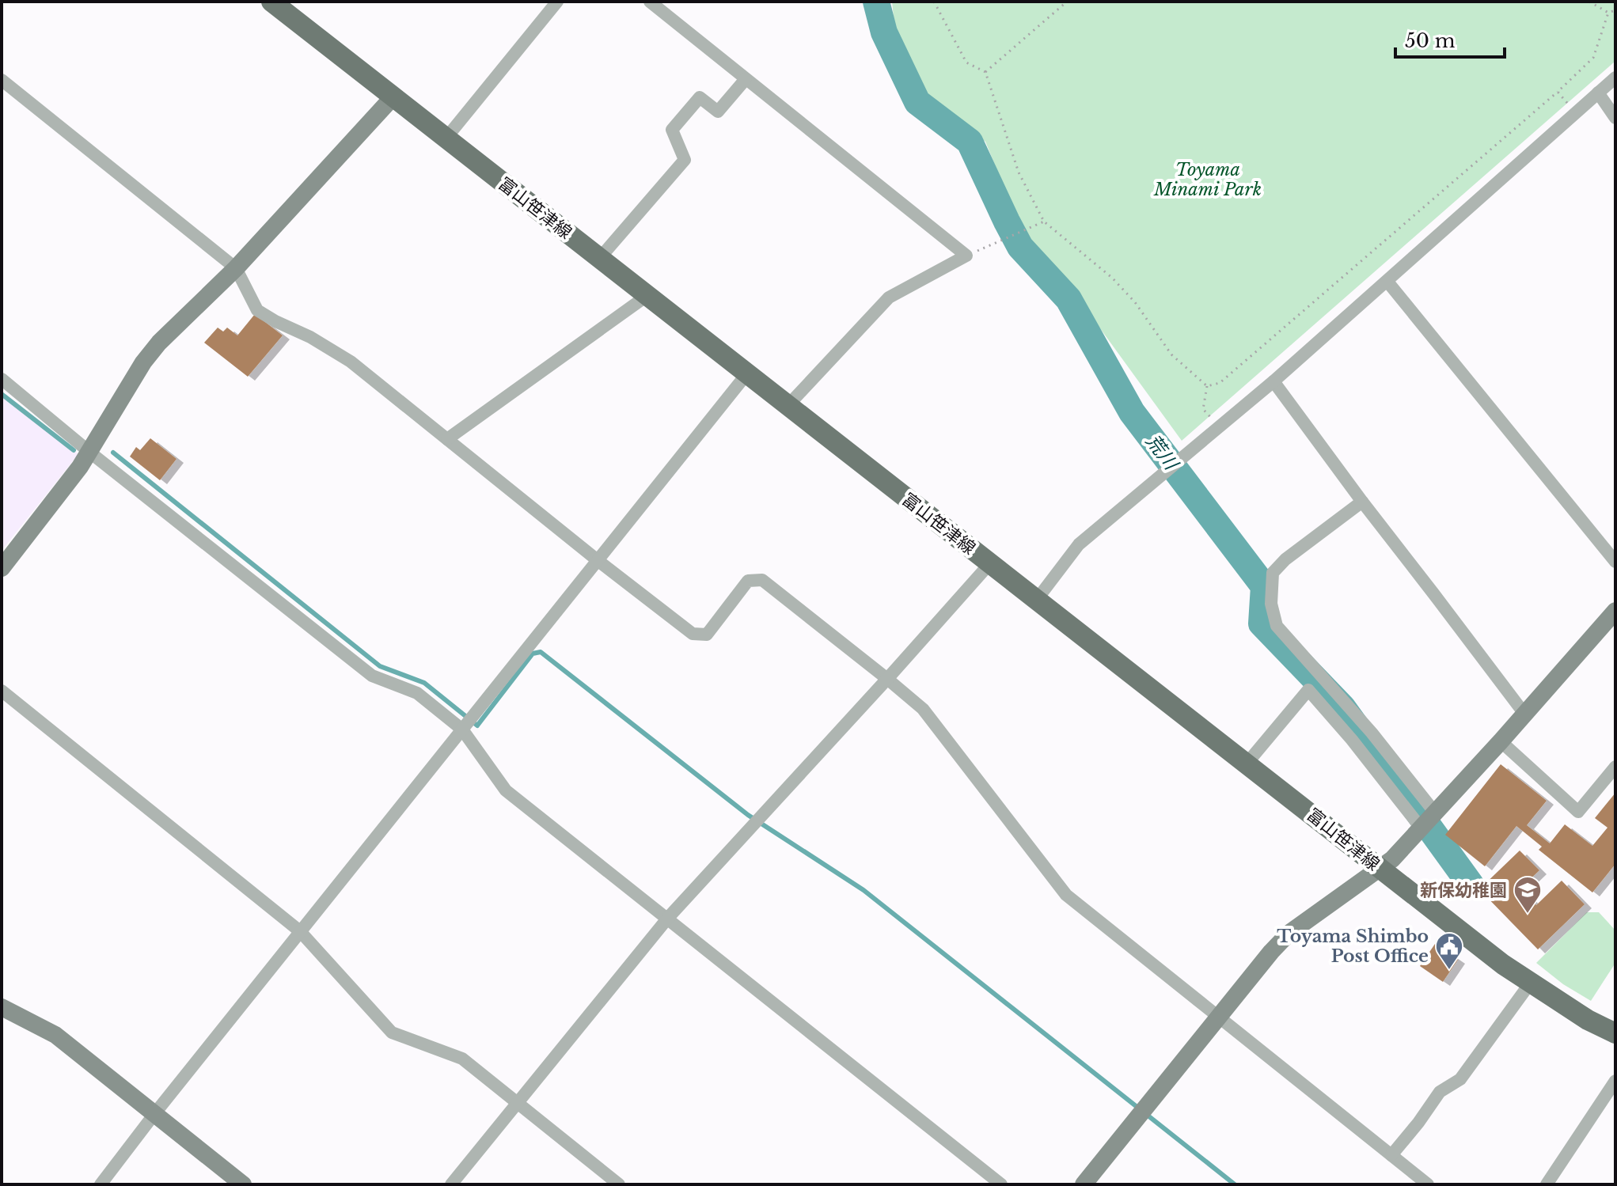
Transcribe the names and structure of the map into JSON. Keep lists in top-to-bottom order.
{
  "streets": {
    "main road": ["富山笹津線"]
  },
  "water": ["荒川"],
  "parks": ["Toyama Minami Park"],
  "places": {
    "school or university": ["新保幼稚園"],
    "public building": ["Toyama Shimbo Post Office"]
  },
  "scale_bar": "50 m"
}
